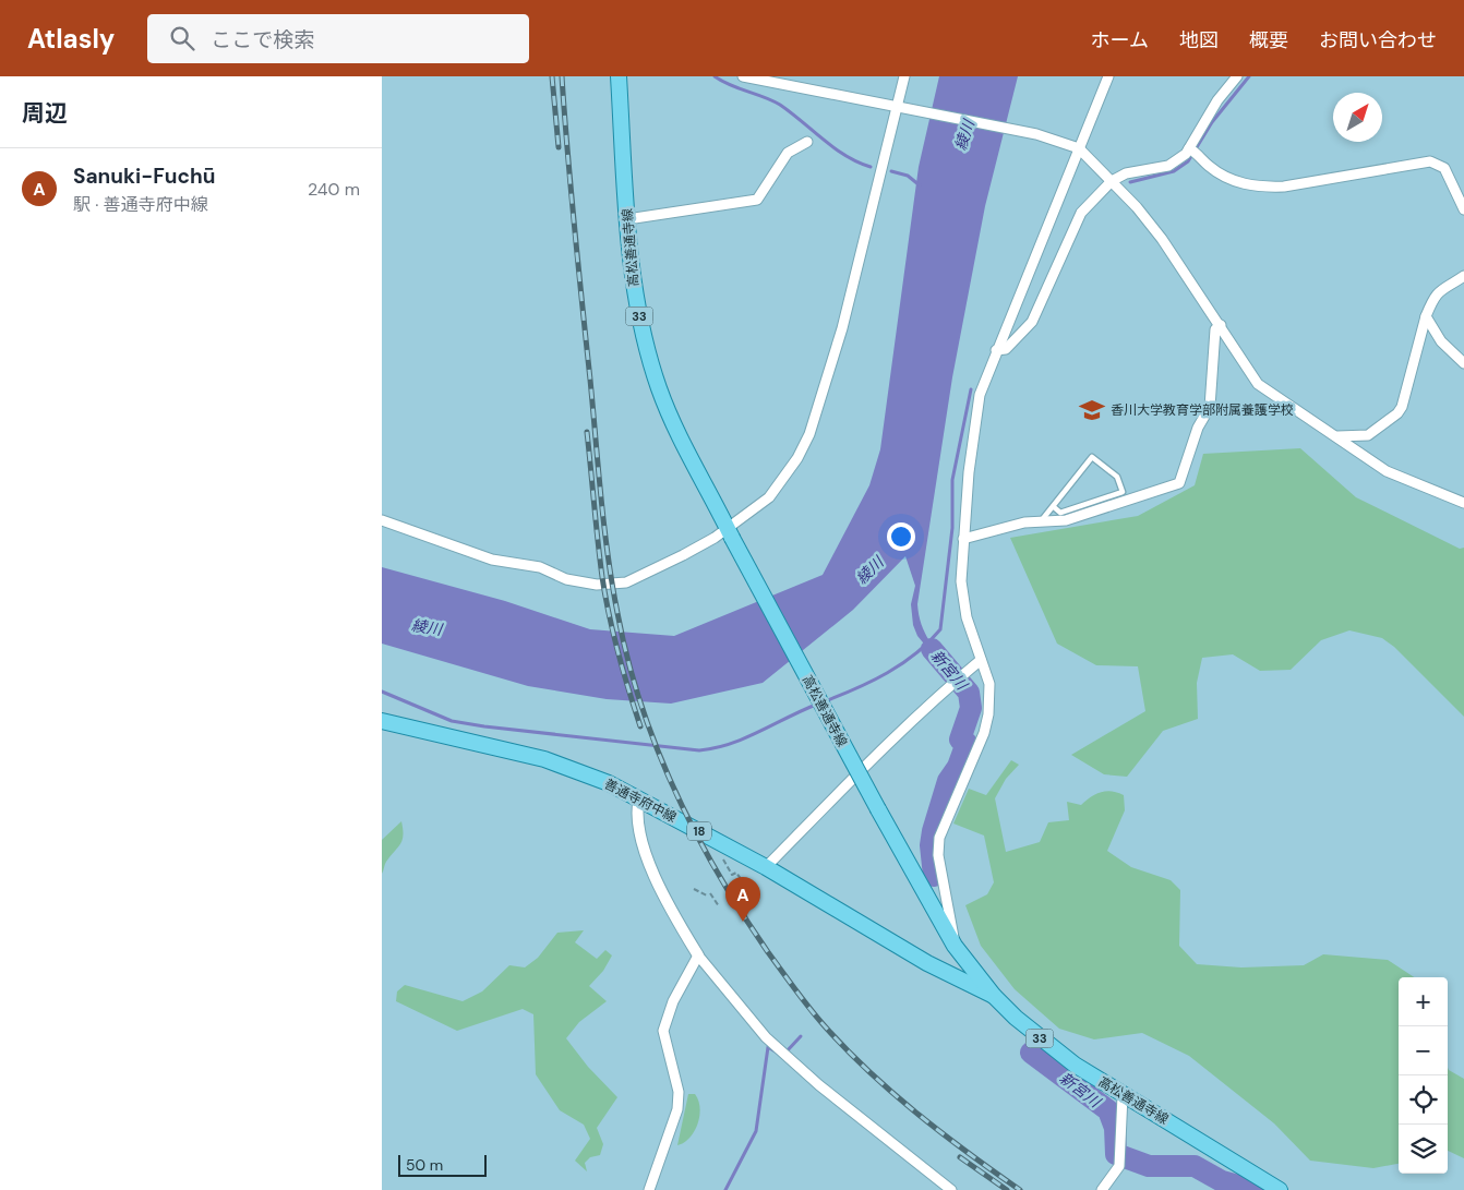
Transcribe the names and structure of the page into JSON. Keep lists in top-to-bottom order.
{
  "streets": {
    "main road": [
      "高松善通寺線",
      "33",
      "善通寺府中線",
      "18"
    ]
  },
  "crossings": [
    ["高松善通寺線", "善通寺府中線"]
  ],
  "water": ["綾川", "新宮川"],
  "places": {
    "school or university": ["香川大学教育学部附属養護学校"]
  },
  "scale_bar": "50 m",
  "north": "top right",
  "page": {
    "header": "Atlasly",
    "search": "ここで検索",
    "nav": [
      "ホーム",
      "地図",
      "概要",
      "お問い合わせ"
    ],
    "heading": "周辺",
    "list": [
      {
        "mark": "A",
        "name": "Sanuki-Fuchū",
        "note": "駅 · 善通寺府中線",
        "value": "240 m"
      }
    ],
    "pins": "A",
    "map_buttons": ["+", "−"],
    "scale": "50 m"
  }
}
